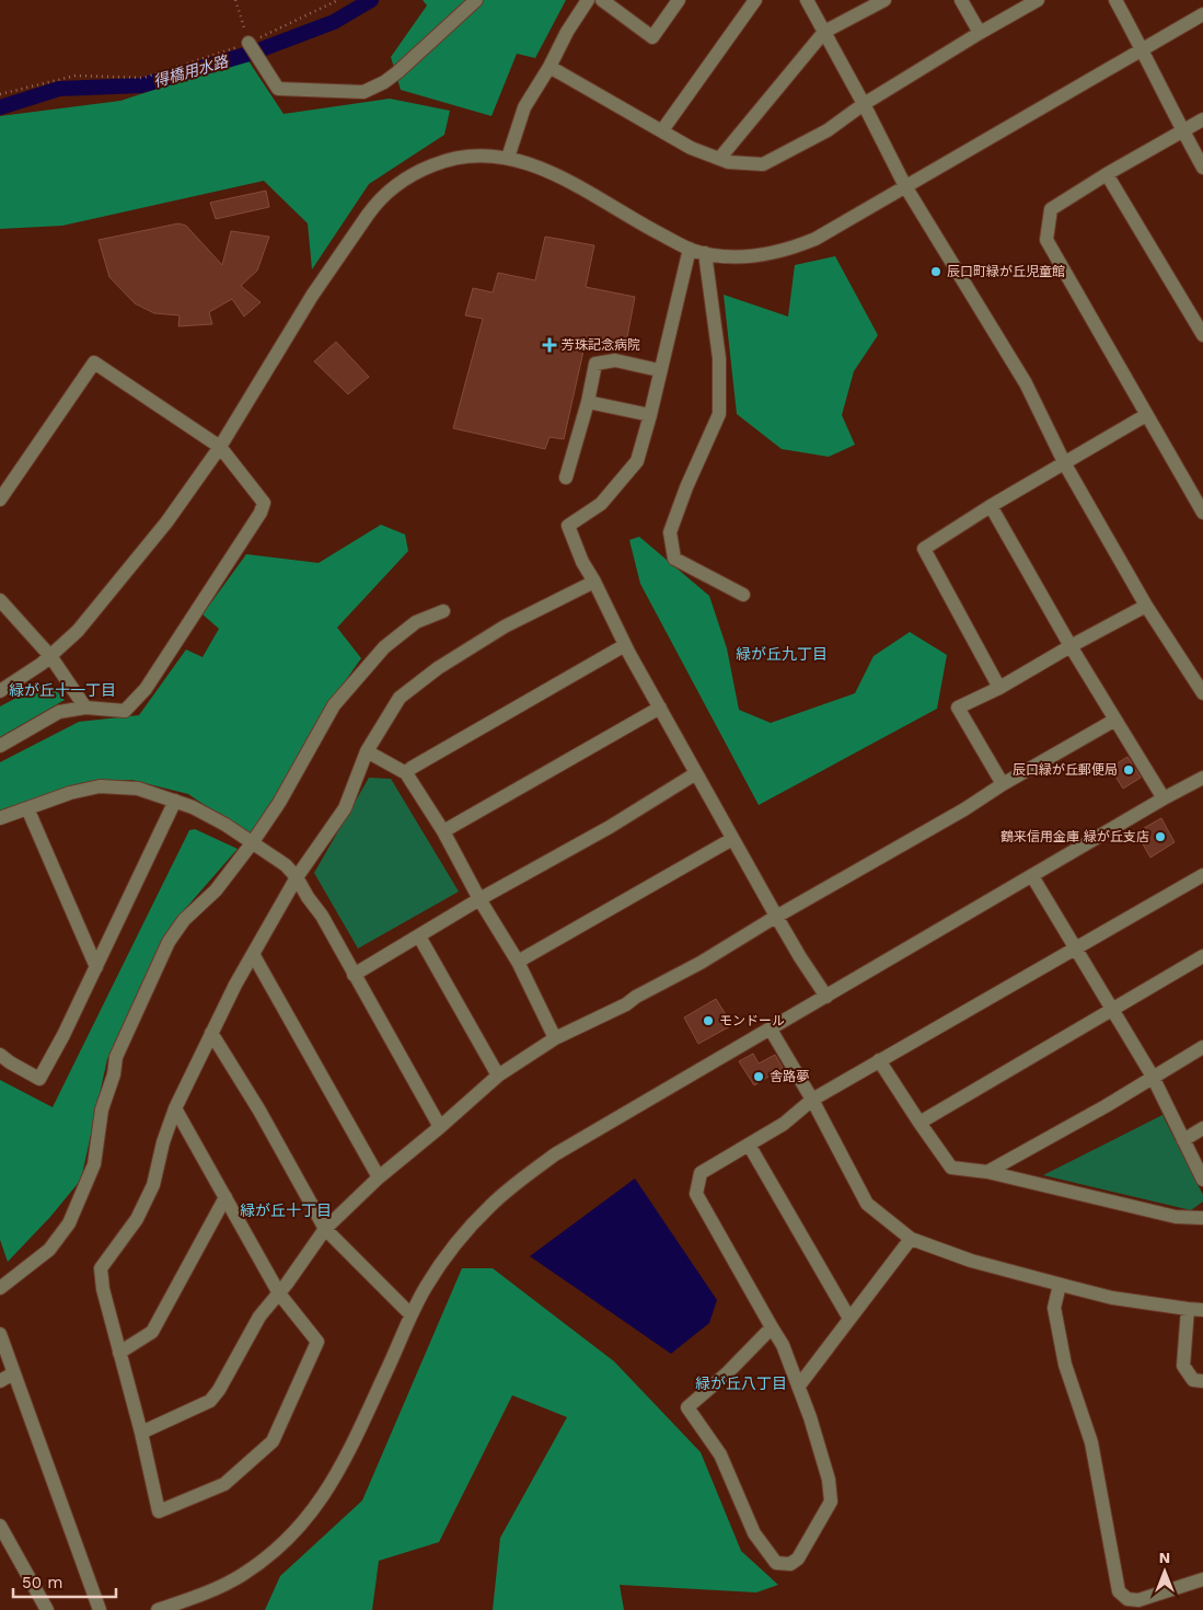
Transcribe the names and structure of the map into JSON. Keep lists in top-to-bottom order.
{
  "districts": [
    "緑が丘九丁目",
    "緑が丘十一丁目",
    "緑が丘十丁目",
    "緑が丘八丁目"
  ],
  "water": ["得橋用水路"],
  "places": {
    "other": [
      "辰口町緑が丘児童館",
      "辰口緑が丘郵便局",
      "鶴来信用金庫 緑が丘支店",
      "モンドール",
      "舎路夢"
    ],
    "health": ["芳珠記念病院"]
  },
  "scale_bar": "50 m",
  "north": "top"
}
